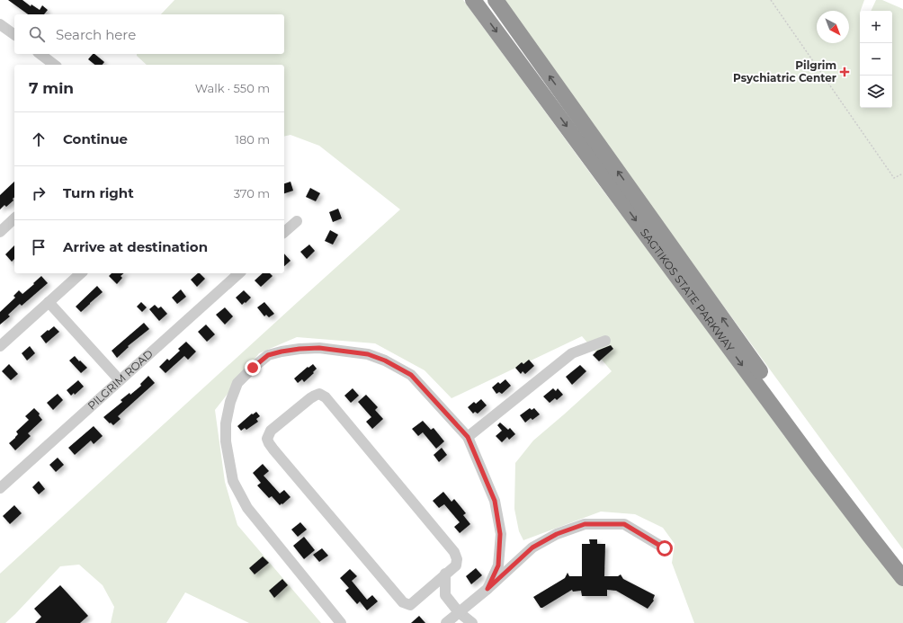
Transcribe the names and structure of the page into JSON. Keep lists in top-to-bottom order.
{
  "streets": {
    "highway": ["SAGTIKOS STATE PARKWAY"],
    "street": ["PILGRIM ROAD"]
  },
  "places": {
    "health": ["Pilgrim Psychiatric Center"]
  },
  "north": "bottom right",
  "page": {
    "map_buttons": ["+", "−"],
    "search": "Search here",
    "heading": ["7 min", "Walk · 550 m"],
    "list": [
      ["Continue", "180 m"],
      ["Turn right", "370 m"],
      "Arrive at destination"
    ]
  }
}
